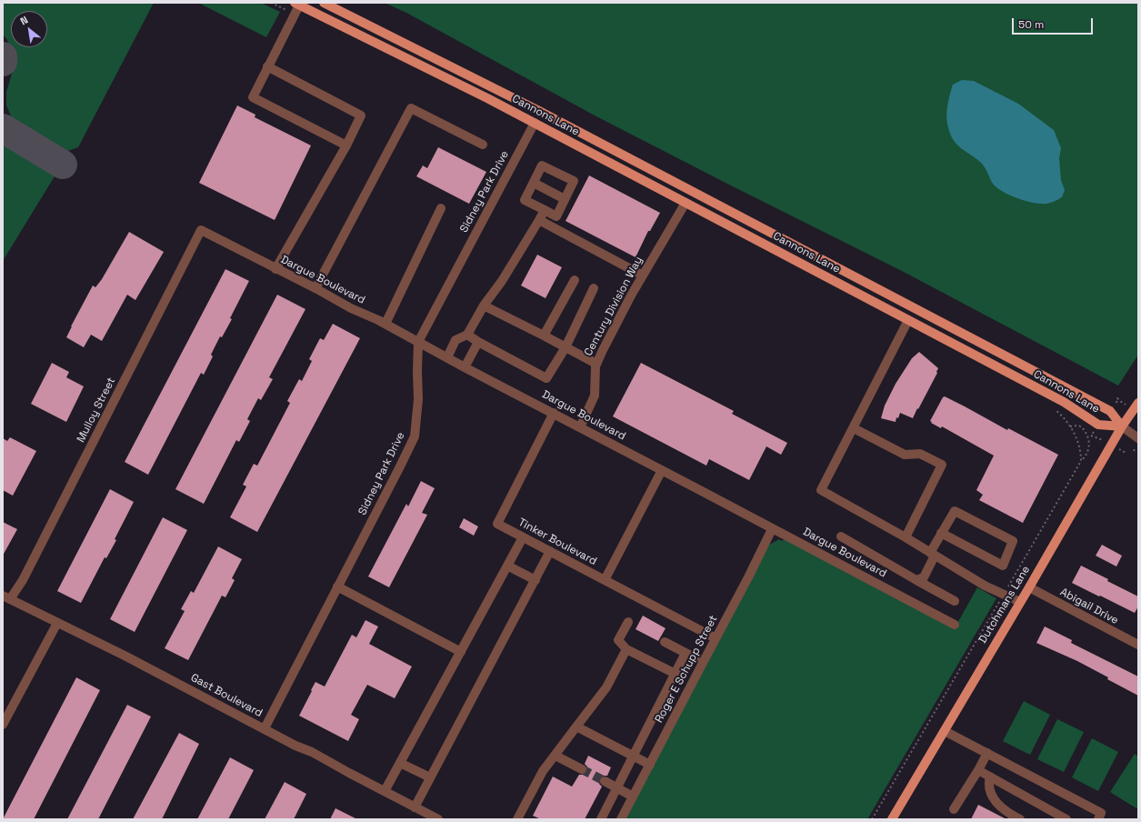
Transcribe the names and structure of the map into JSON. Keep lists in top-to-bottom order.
{
  "streets": {
    "main road": ["Cannons Lane", "Dutchmans Lane"],
    "street": [
      "Sidney Park Drive",
      "Dargue Boulevard",
      "Century Division Way",
      "Mulloy Street",
      "Tinker Boulevard",
      "Abigail Drive",
      "Roger E Schupp Street",
      "Gast Boulevard"
    ]
  },
  "crossings": [
    ["Cannons Lane", "Sidney Park Drive"],
    ["Cannons Lane", "Century Division Way"],
    ["Cannons Lane", "Dutchmans Lane"],
    ["Sidney Park Drive", "Dargue Boulevard"],
    ["Sidney Park Drive", "Gast Boulevard"],
    ["Dargue Boulevard", "Century Division Way"],
    ["Dargue Boulevard", "Mulloy Street"],
    ["Dargue Boulevard", "Tinker Boulevard"],
    ["Dargue Boulevard", "Roger E Schupp Street"],
    ["Mulloy Street", "Gast Boulevard"],
    ["Tinker Boulevard", "Roger E Schupp Street"],
    ["Dutchmans Lane", "Abigail Drive"]
  ],
  "scale_bar": "50 m",
  "north": "top left"
}
